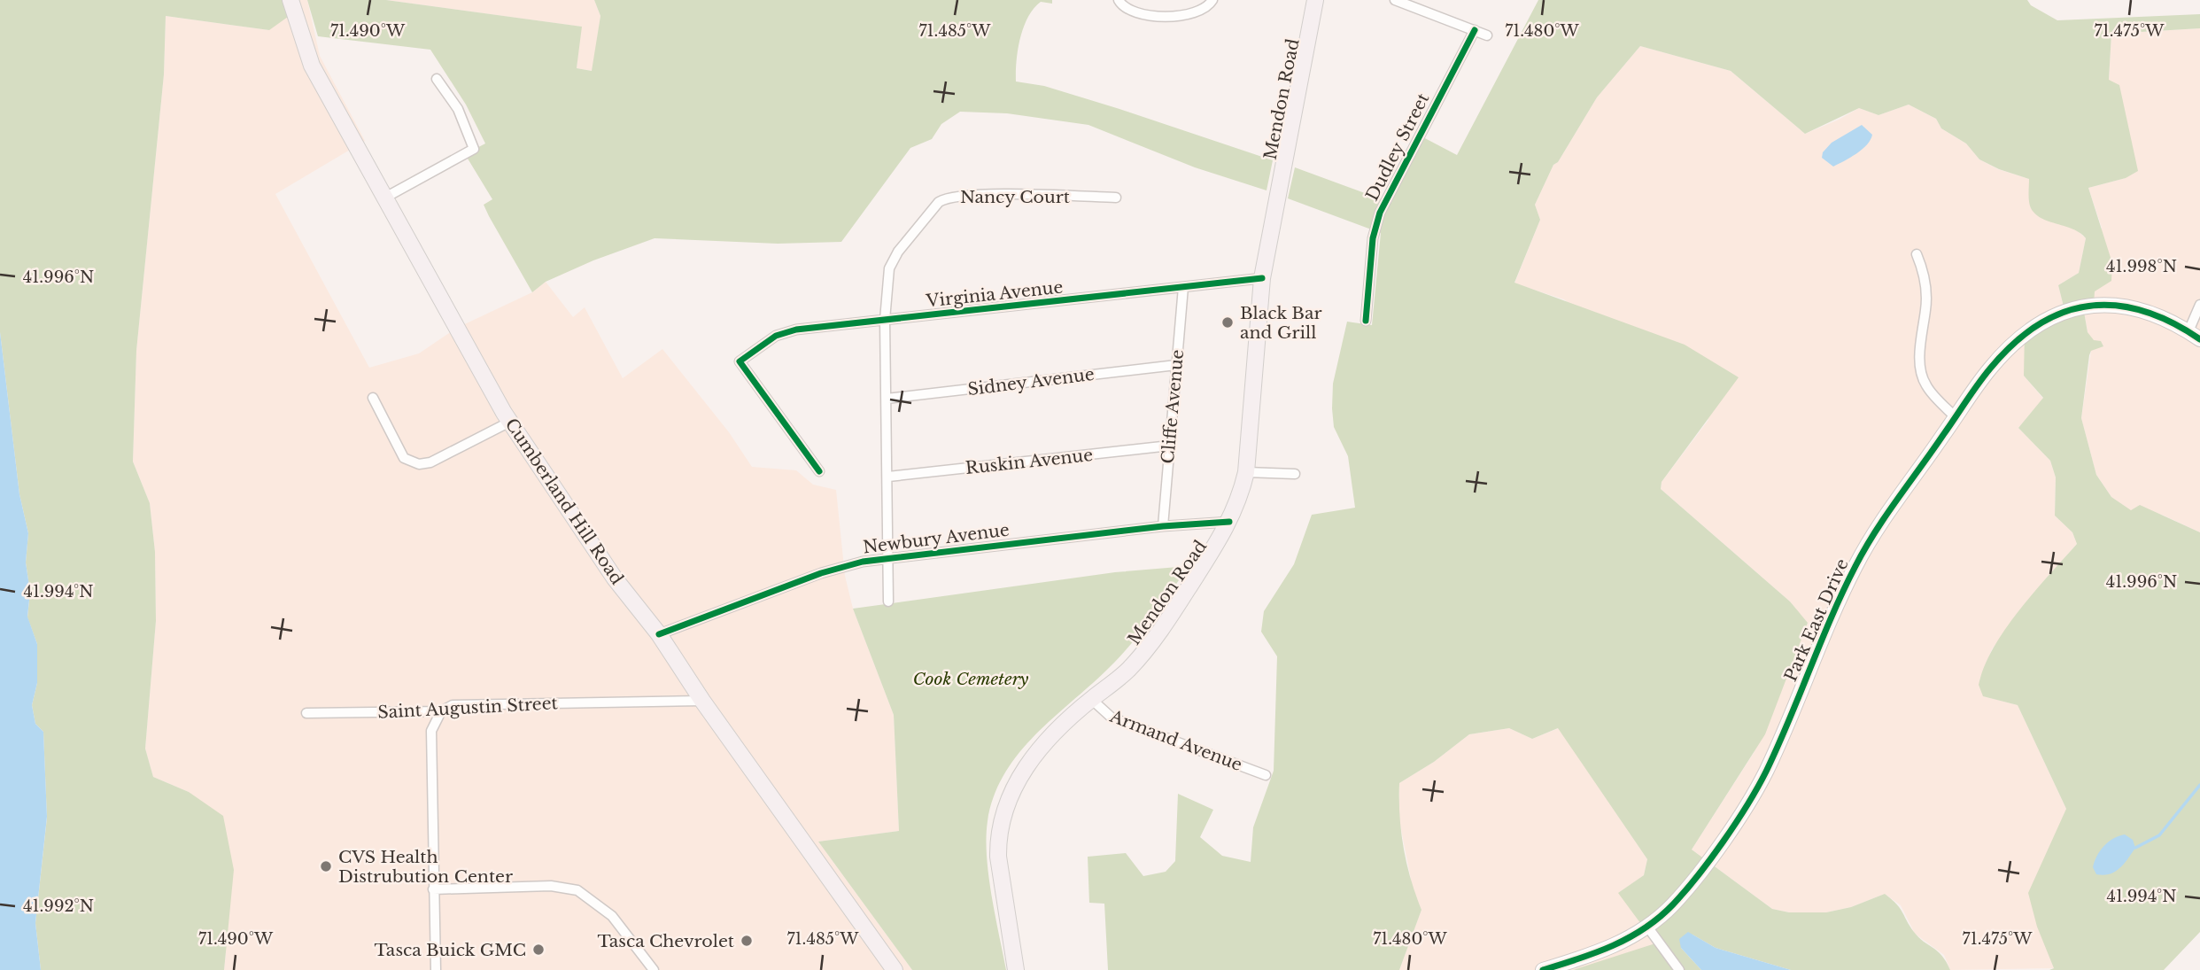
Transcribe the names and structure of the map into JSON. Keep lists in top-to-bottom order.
{
  "streets": {
    "main road": ["Mendon Road", "Cumberland Hill Road"],
    "street": [
      "Dudley Street",
      "Nancy Court",
      "Virginia Avenue",
      "Sidney Avenue",
      "Cliffe Avenue",
      "Ruskin Avenue",
      "Newbury Avenue",
      "Park East Drive",
      "Saint Augustin Street",
      "Armand Avenue"
    ]
  },
  "crossings": [
    ["Mendon Road", "Virginia Avenue"],
    ["Mendon Road", "Newbury Avenue"],
    ["Mendon Road", "Armand Avenue"],
    ["Nancy Court", "Virginia Avenue"],
    ["Nancy Court", "Sidney Avenue"],
    ["Nancy Court", "Ruskin Avenue"],
    ["Nancy Court", "Newbury Avenue"],
    ["Virginia Avenue", "Cliffe Avenue"],
    ["Sidney Avenue", "Cliffe Avenue"],
    ["Cliffe Avenue", "Ruskin Avenue"],
    ["Cliffe Avenue", "Newbury Avenue"],
    ["Cumberland Hill Road", "Newbury Avenue"],
    ["Cumberland Hill Road", "Saint Augustin Street"]
  ],
  "parks": ["Cook Cemetery"],
  "places": [
    "Black Bar and Grill",
    "CVS Health Distrubution Center",
    "Tasca Chevrolet",
    "Tasca Buick GMC"
  ],
  "coordinates": [
    "71.490°W",
    "71.485°W",
    "71.480°W",
    "71.475°W",
    "41.998°N",
    "41.996°N",
    "41.994°N",
    "41.992°N"
  ]
}
